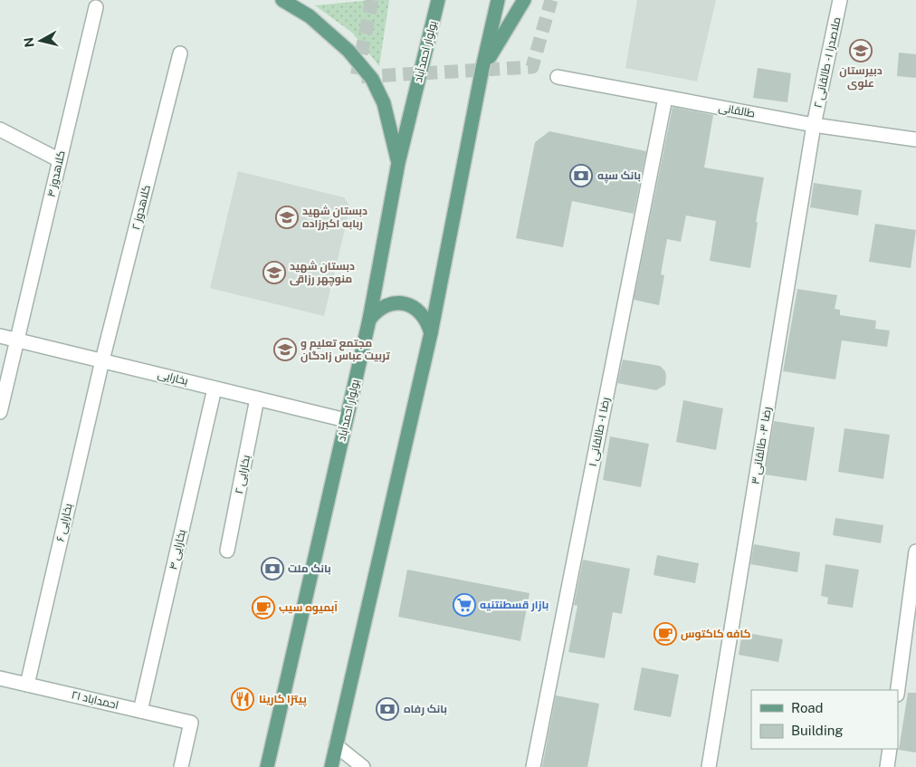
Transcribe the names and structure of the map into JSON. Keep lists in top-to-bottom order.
{
  "streets": {
    "main road": ["بولوار احمدآباد"],
    "street": [
      "ملاصدرا ۱ - طالقانی ۲",
      "طالقانی",
      "کلاهدوز ۴",
      "کلاهدوز ۲",
      "بخارایی",
      "رضا ۱ - طالقانی ۱",
      "رضا ۳ - طالقانی ۳",
      "بخارایی ۲",
      "بخارایی ۶",
      "بخارایی ۴",
      "احمداباد ۲۱"
    ]
  },
  "crossings": [
    ["بولوار احمدآباد", "بخارایی"],
    ["ملاصدرا ۱ - طالقانی ۲", "طالقانی"],
    ["ملاصدرا ۱ - طالقانی ۲", "رضا ۳ - طالقانی ۳"],
    ["طالقانی", "رضا ۱ - طالقانی ۱"],
    ["طالقانی", "رضا ۳ - طالقانی ۳"],
    ["کلاهدوز ۴", "بخارایی"],
    ["کلاهدوز ۲", "بخارایی"],
    ["کلاهدوز ۲", "بخارایی ۶"],
    ["بخارایی", "بخارایی ۲"],
    ["بخارایی", "بخارایی ۶"],
    ["بخارایی", "بخارایی ۴"],
    ["بخارایی ۶", "احمداباد ۲۱"],
    ["بخارایی ۴", "احمداباد ۲۱"]
  ],
  "places": {
    "school or university": [
      "دبیرستان علوی",
      "دبستان شهید ربابه اکبرزاده",
      "دبستان شهید منوچهر رزاقی",
      "مجتمع تعلیم و تربیت عباس زادگان"
    ],
    "bank": ["بانک سپه", "بانک ملت", "بانک رفاه"],
    "supermarket": ["بازار قسطنتنیه"],
    "cafe": ["آبمیوه سیب", "کافه کاکتوس"],
    "restaurant": ["پیتزا کارینا"]
  },
  "legend": ["Road", "Building"],
  "north": "left"
}
